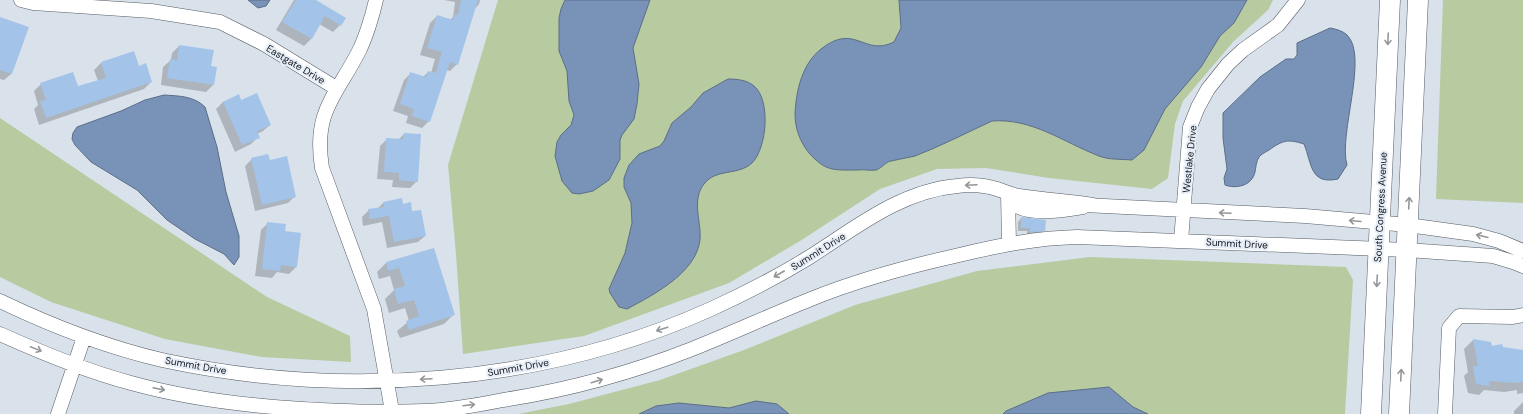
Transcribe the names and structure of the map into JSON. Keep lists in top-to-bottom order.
{
  "streets": {
    "main road": ["South Congress Avenue"],
    "street": ["Eastgate Drive", "Westlake Drive", "Summit Drive"]
  },
  "crossings": [
    ["Eastgate Drive", "Summit Drive"],
    ["Westlake Drive", "Summit Drive"],
    ["South Congress Avenue", "Summit Drive"]
  ]
}
